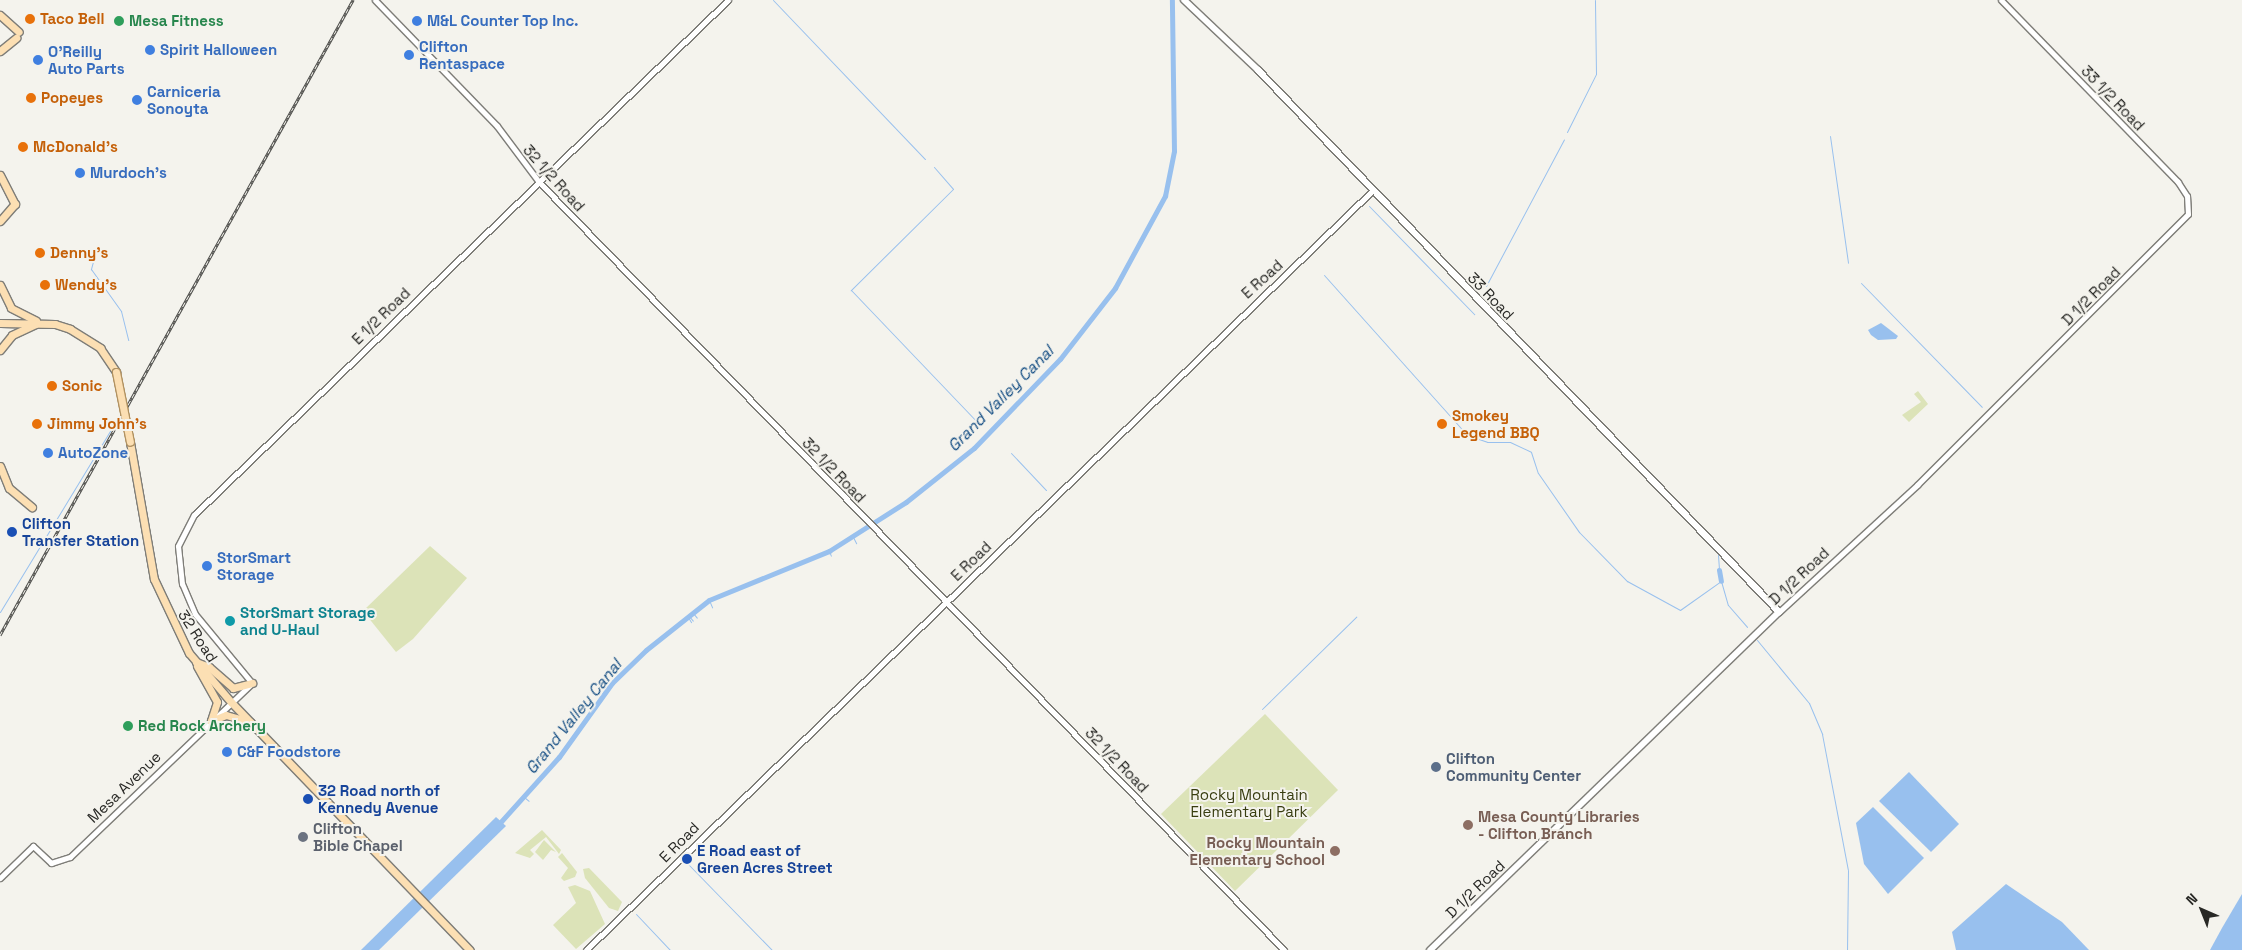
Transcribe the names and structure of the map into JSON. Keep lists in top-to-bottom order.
{
  "streets": {
    "main road": ["33 Road", "D 1/2 Road", "32 Road"],
    "street": [
      "33 1/2 Road",
      "32 1/2 Road",
      "E Road",
      "E 1/2 Road",
      "Mesa Avenue"
    ]
  },
  "crossings": [
    ["33 1/2 Road", "D 1/2 Road"],
    ["32 1/2 Road", "E Road"],
    ["32 1/2 Road", "E 1/2 Road"],
    ["E Road", "33 Road"],
    ["33 Road", "D 1/2 Road"],
    ["E 1/2 Road", "Mesa Avenue"],
    ["32 Road", "Mesa Avenue"]
  ],
  "water": ["Grand Valley Canal"],
  "parks": ["Rocky Mountain Elementary Park"],
  "places": [
    "Taco Bell",
    "Mesa Fitness",
    "M&L Counter Top Inc.",
    "Spirit Halloween",
    "Clifton Rentaspace",
    "O'Reilly Auto Parts",
    "Popeyes",
    "Carniceria Sonoyta",
    "McDonald's",
    "Murdoch's",
    "Denny's",
    "Wendy's",
    "Sonic",
    "Jimmy John's",
    "Smokey Legend BBQ",
    "AutoZone",
    "Clifton Transfer Station",
    "StorSmart Storage",
    "StorSmart Storage and U-Haul",
    "Red Rock Archery",
    "C&F Foodstore",
    "Clifton Community Center",
    "32 Road north of Kennedy Avenue",
    "Mesa County Libraries - Clifton Branch",
    "Clifton Bible Chapel",
    "Rocky Mountain Elementary School",
    "E Road east of Green Acres Street"
  ],
  "north": "top left"
}
